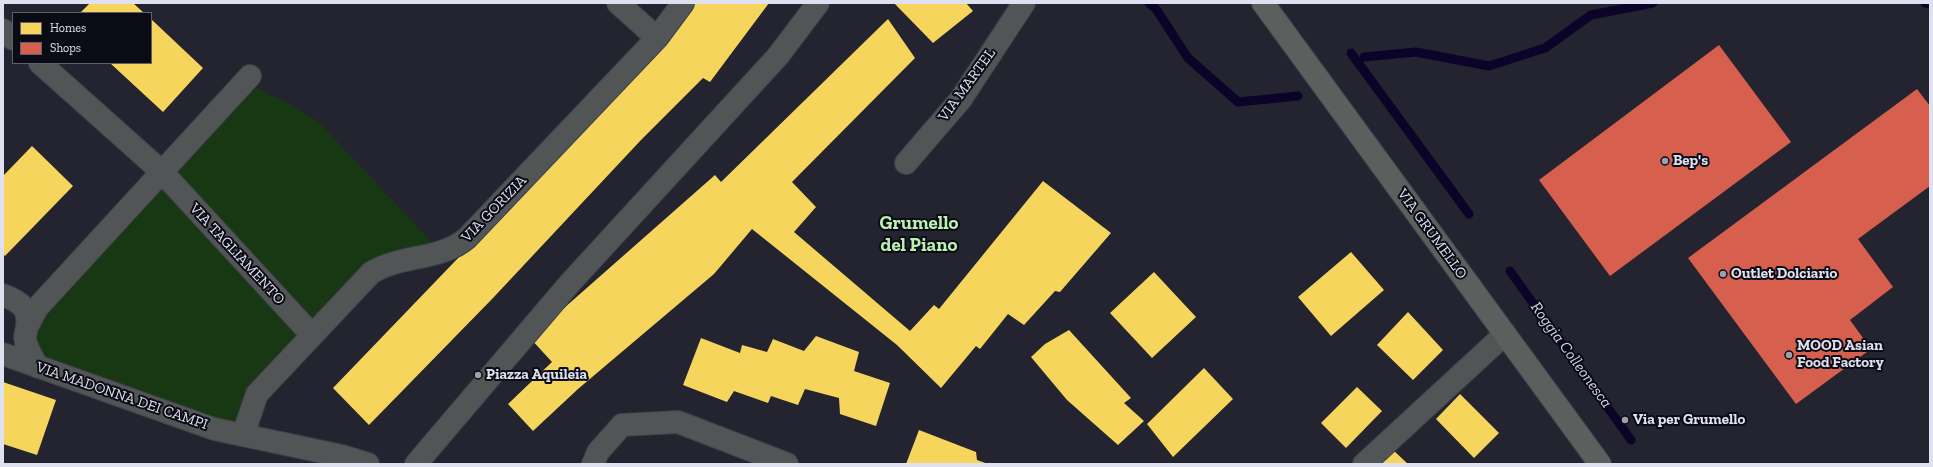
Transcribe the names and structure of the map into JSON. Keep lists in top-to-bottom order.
{
  "streets": {
    "main road": ["VIA GRUMELLO"],
    "street": [
      "VIA MARTEL",
      "VIA GORIZIA",
      "VIA TAGLIAMENTO",
      "VIA MADONNA DEI CAMPI"
    ]
  },
  "crossings": [
    ["VIA GORIZIA", "VIA TAGLIAMENTO"],
    ["VIA GORIZIA", "VIA MADONNA DEI CAMPI"]
  ],
  "districts": ["Grumello del Piano"],
  "water": ["Roggia Colleonesca"],
  "places": [
    "Bep's",
    "Outlet Dolciario",
    "MOOD Asian Food Factory",
    "Piazza Aquileia",
    "Via per Grumello"
  ],
  "legend": ["Homes", "Shops"]
}
